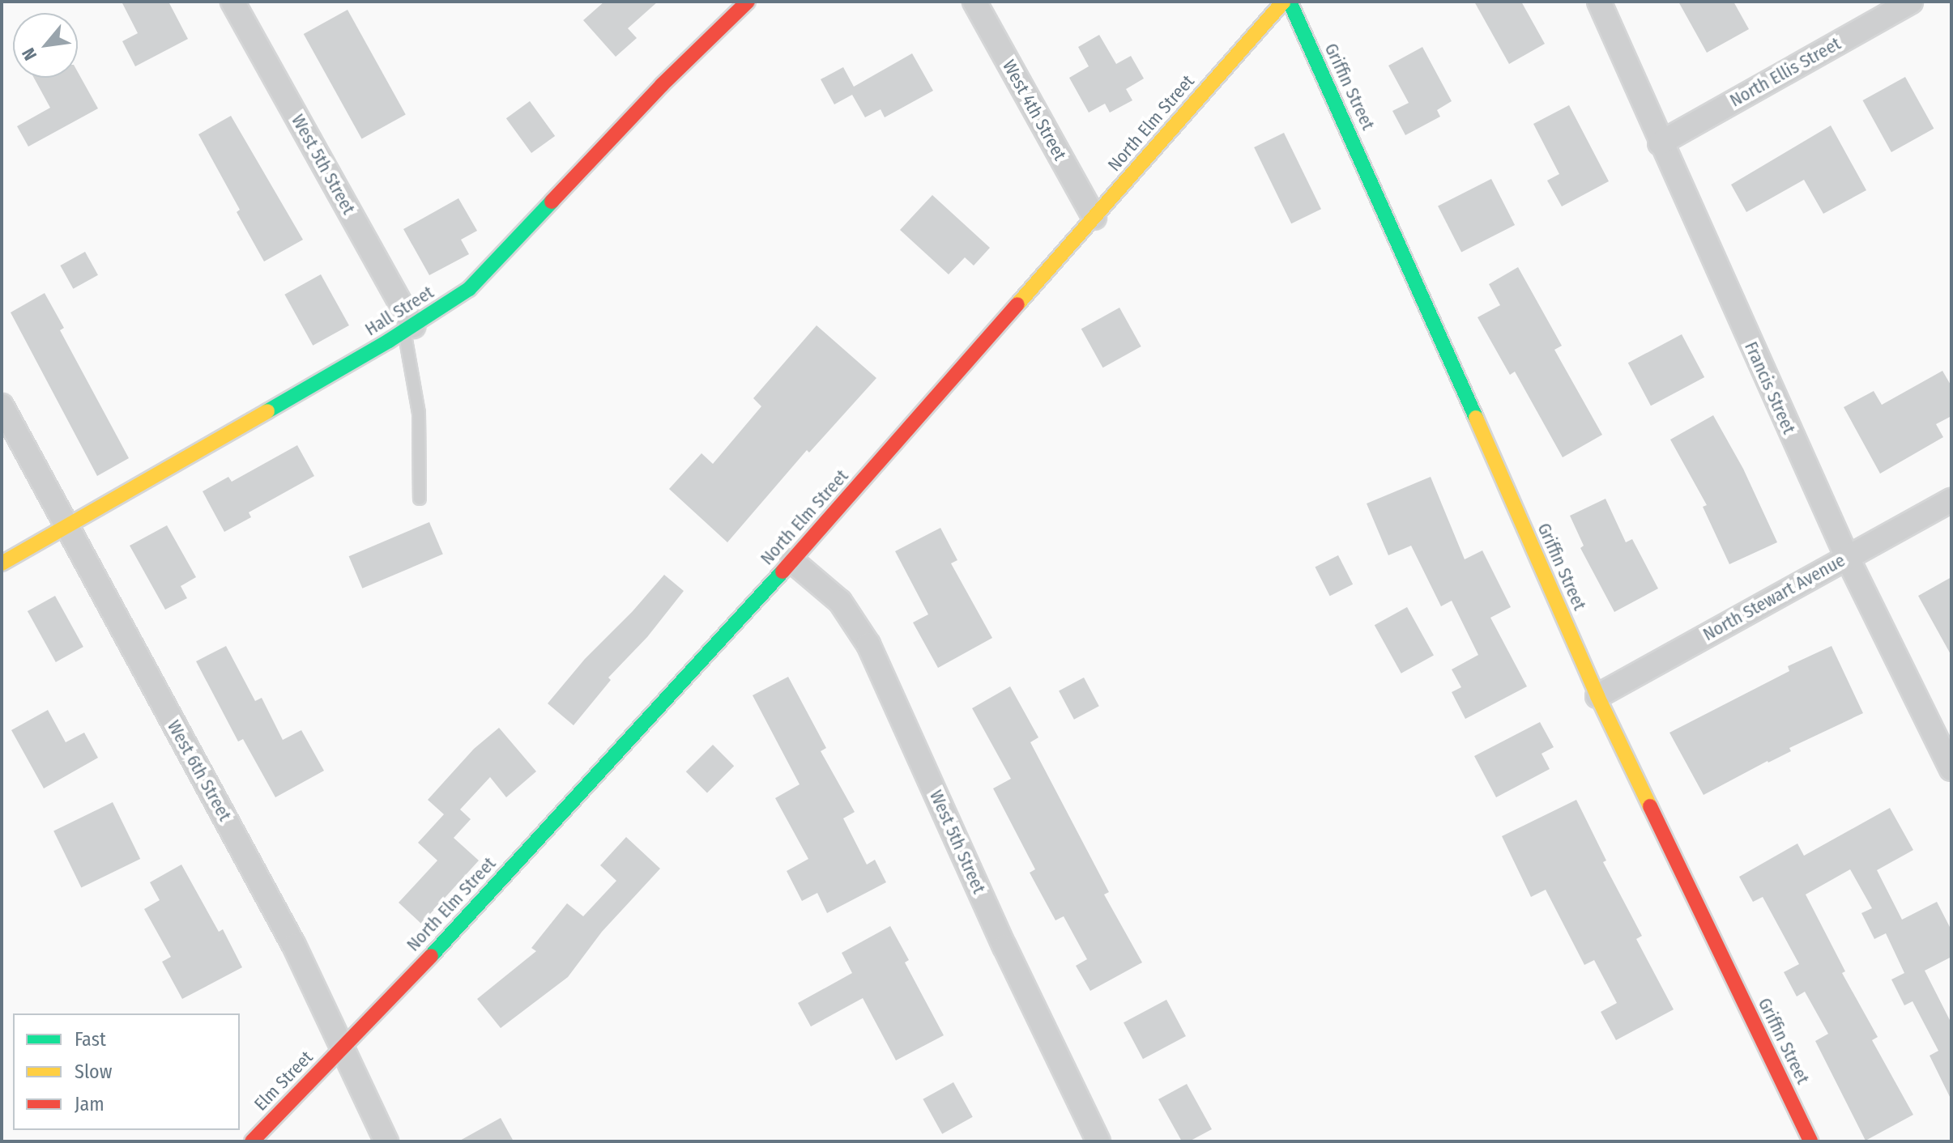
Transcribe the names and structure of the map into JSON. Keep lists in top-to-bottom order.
{
  "streets": {
    "street": [
      "North Ellis Street",
      "Griffin Street",
      "West 4th Street",
      "North Elm Street",
      "West 5th Street",
      "Hall Street",
      "Francis Street",
      "North Stewart Avenue",
      "West 6th Street",
      "Elm Street"
    ]
  },
  "crossings": [
    ["North Ellis Street", "Francis Street"],
    ["Griffin Street", "North Stewart Avenue"],
    ["West 4th Street", "North Elm Street"],
    ["North Elm Street", "West 5th Street"],
    ["North Elm Street", "West 6th Street"],
    ["North Elm Street", "Elm Street"],
    ["West 5th Street", "Hall Street"],
    ["Hall Street", "West 6th Street"],
    ["Francis Street", "North Stewart Avenue"],
    ["West 6th Street", "Elm Street"]
  ],
  "legend": ["Fast", "Slow", "Jam"],
  "north": "bottom left"
}
